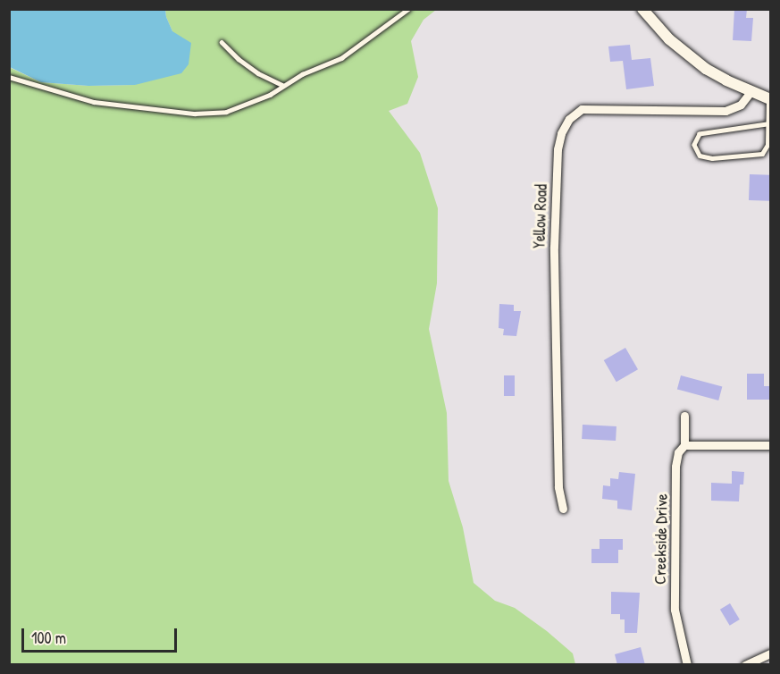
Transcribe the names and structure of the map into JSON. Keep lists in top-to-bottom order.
{
  "streets": {
    "street": ["Yellow Road", "Creekside Drive"]
  },
  "scale_bar": "100 m"
}
